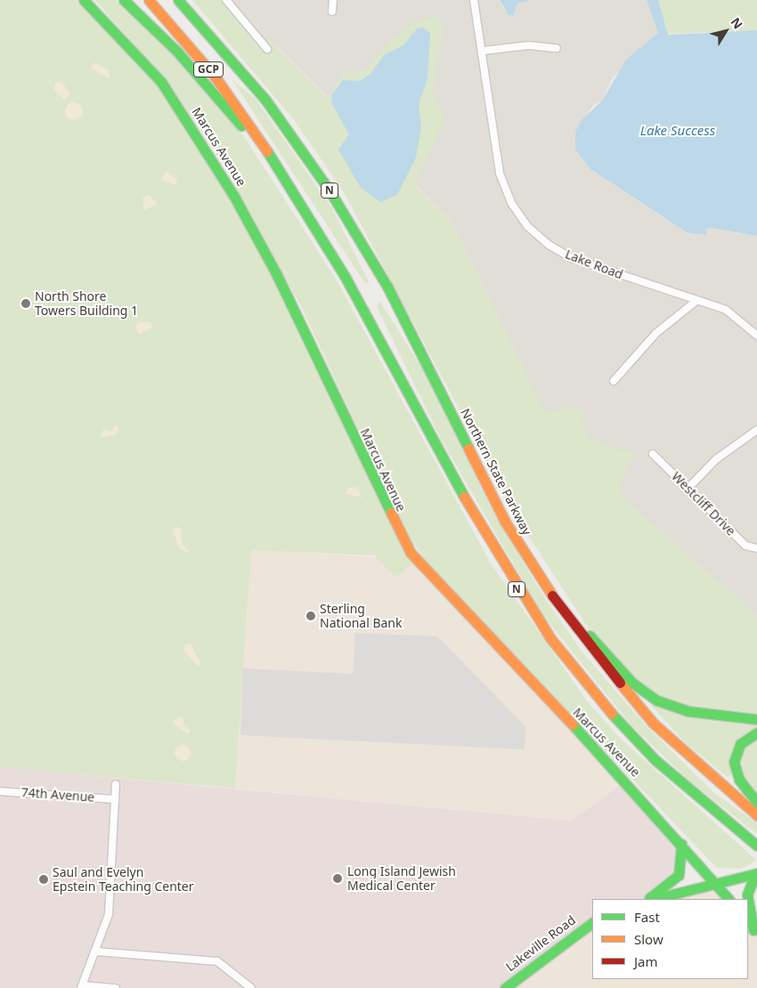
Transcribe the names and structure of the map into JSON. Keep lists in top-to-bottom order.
{
  "streets": {
    "main road": [
      "GCP",
      "Marcus Avenue",
      "N",
      "Northern State Parkway",
      "Lakeville Road"
    ],
    "street": ["Lake Road", "Westcliff Drive", "74th Avenue"]
  },
  "crossings": [
    ["GCP", "N"],
    ["GCP", "Northern State Parkway"]
  ],
  "water": ["Lake Success"],
  "places": [
    "North Shore Towers Building 1",
    "Sterling National Bank",
    "Long Island Jewish Medical Center",
    "Saul and Evelyn Epstein Teaching Center"
  ],
  "legend": ["Fast", "Slow", "Jam"],
  "north": "top right"
}
